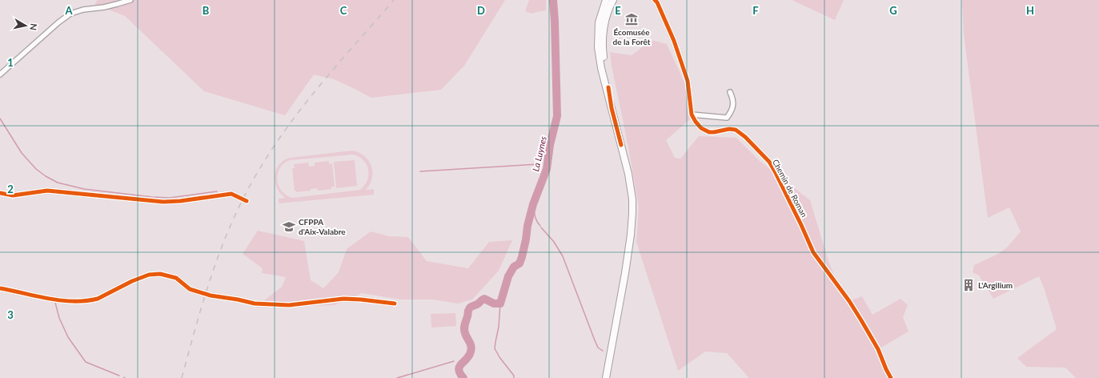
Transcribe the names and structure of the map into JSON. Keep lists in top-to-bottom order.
{
  "streets": {
    "street": ["Chemin de Roman"]
  },
  "water": ["La Luynes"],
  "places": {
    "museum": ["Écomusée de la Forêt"],
    "school or university": ["CFPPA d'Aix-Valabre"],
    "building": ["L'Argilium"]
  },
  "north": "right",
  "grid": {
    "columns": [
      "A",
      "B",
      "C",
      "D",
      "E",
      "F",
      "G",
      "H"
    ],
    "rows": ["1", "2", "3"]
  }
}
